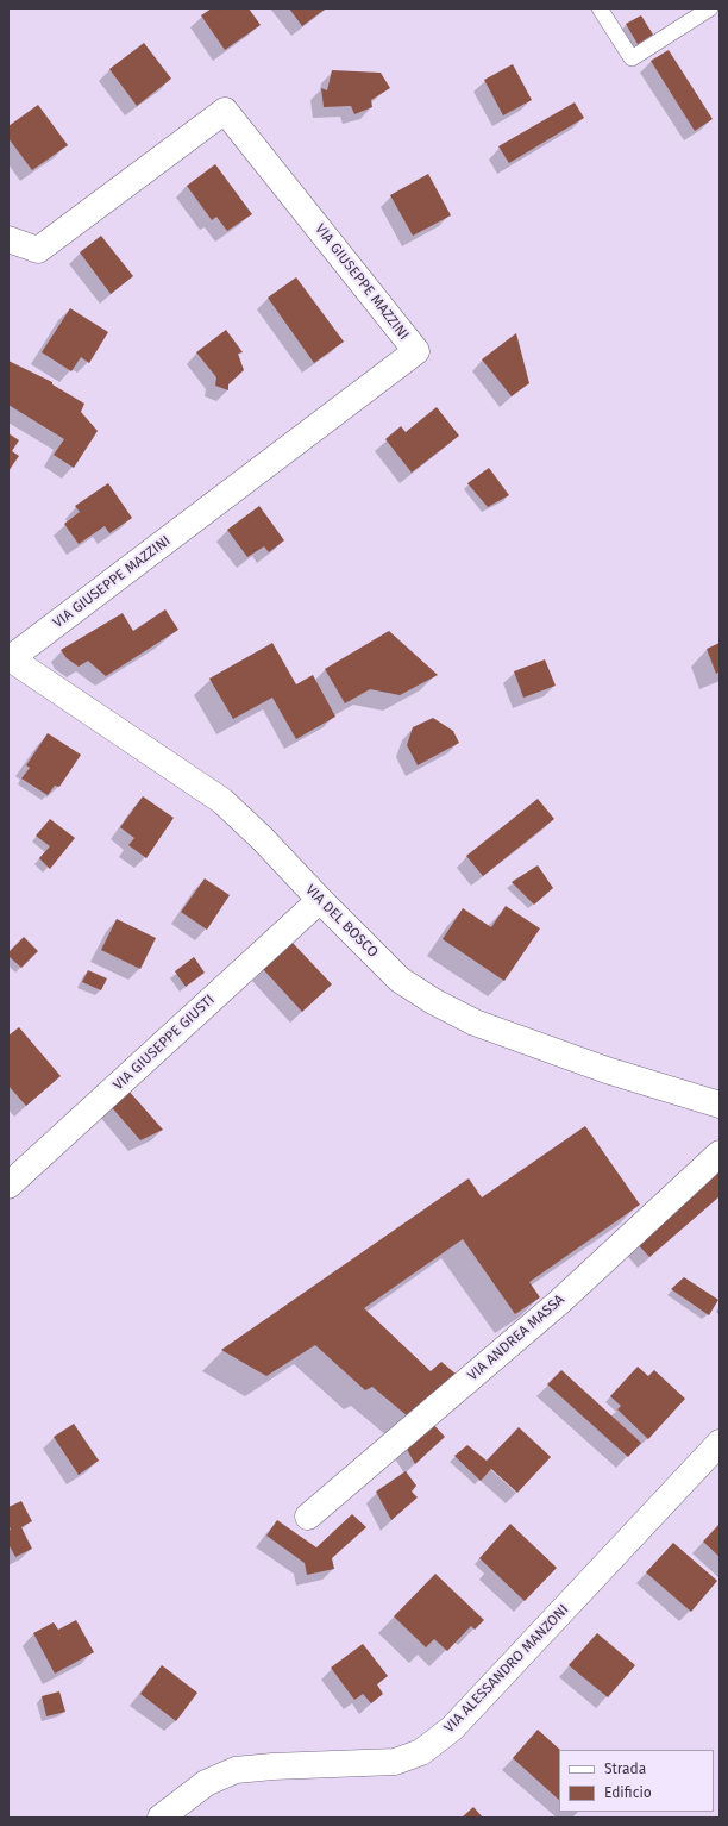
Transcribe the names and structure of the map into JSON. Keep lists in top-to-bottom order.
{
  "streets": {
    "street": [
      "VIA GIUSEPPE MAZZINI",
      "VIA DEL BOSCO",
      "VIA GIUSEPPE GIUSTI",
      "VIA ANDREA MASSA",
      "VIA ALESSANDRO MANZONI"
    ]
  },
  "crossings": [
    ["VIA GIUSEPPE MAZZINI", "VIA DEL BOSCO"],
    ["VIA DEL BOSCO", "VIA GIUSEPPE GIUSTI"]
  ],
  "legend": ["Strada", "Edificio"]
}
